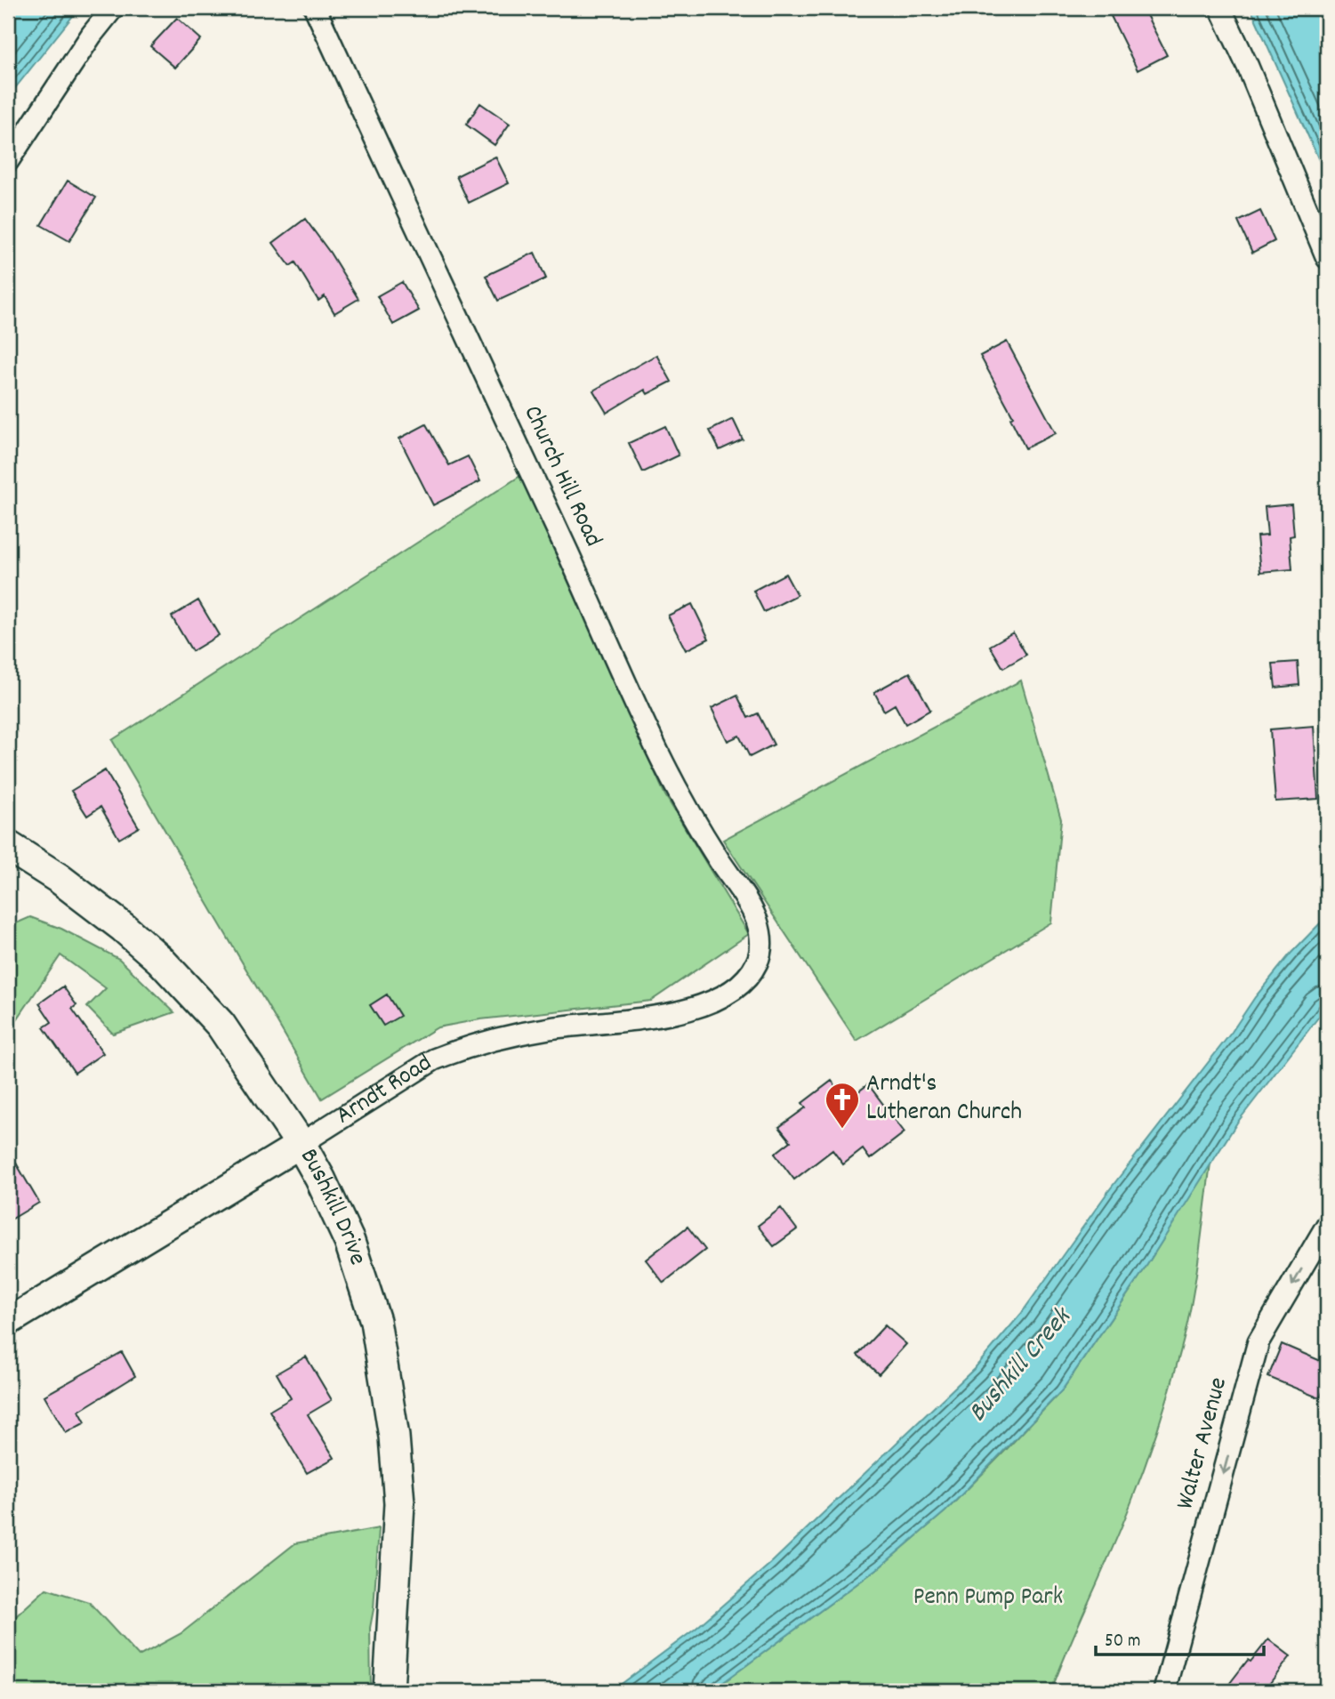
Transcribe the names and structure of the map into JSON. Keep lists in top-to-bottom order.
{
  "streets": {
    "main road": ["Bushkill Drive"],
    "street": ["Church Hill Road", "Arndt Road", "Walter Avenue"]
  },
  "crossings": [
    ["Church Hill Road", "Arndt Road"],
    ["Arndt Road", "Bushkill Drive"]
  ],
  "one_way": ["Walter Avenue"],
  "water": ["Bushkill Creek"],
  "parks": ["Penn Pump Park"],
  "places": {
    "church": ["Arndt's Lutheran Church"]
  },
  "scale_bar": "50 m"
}
